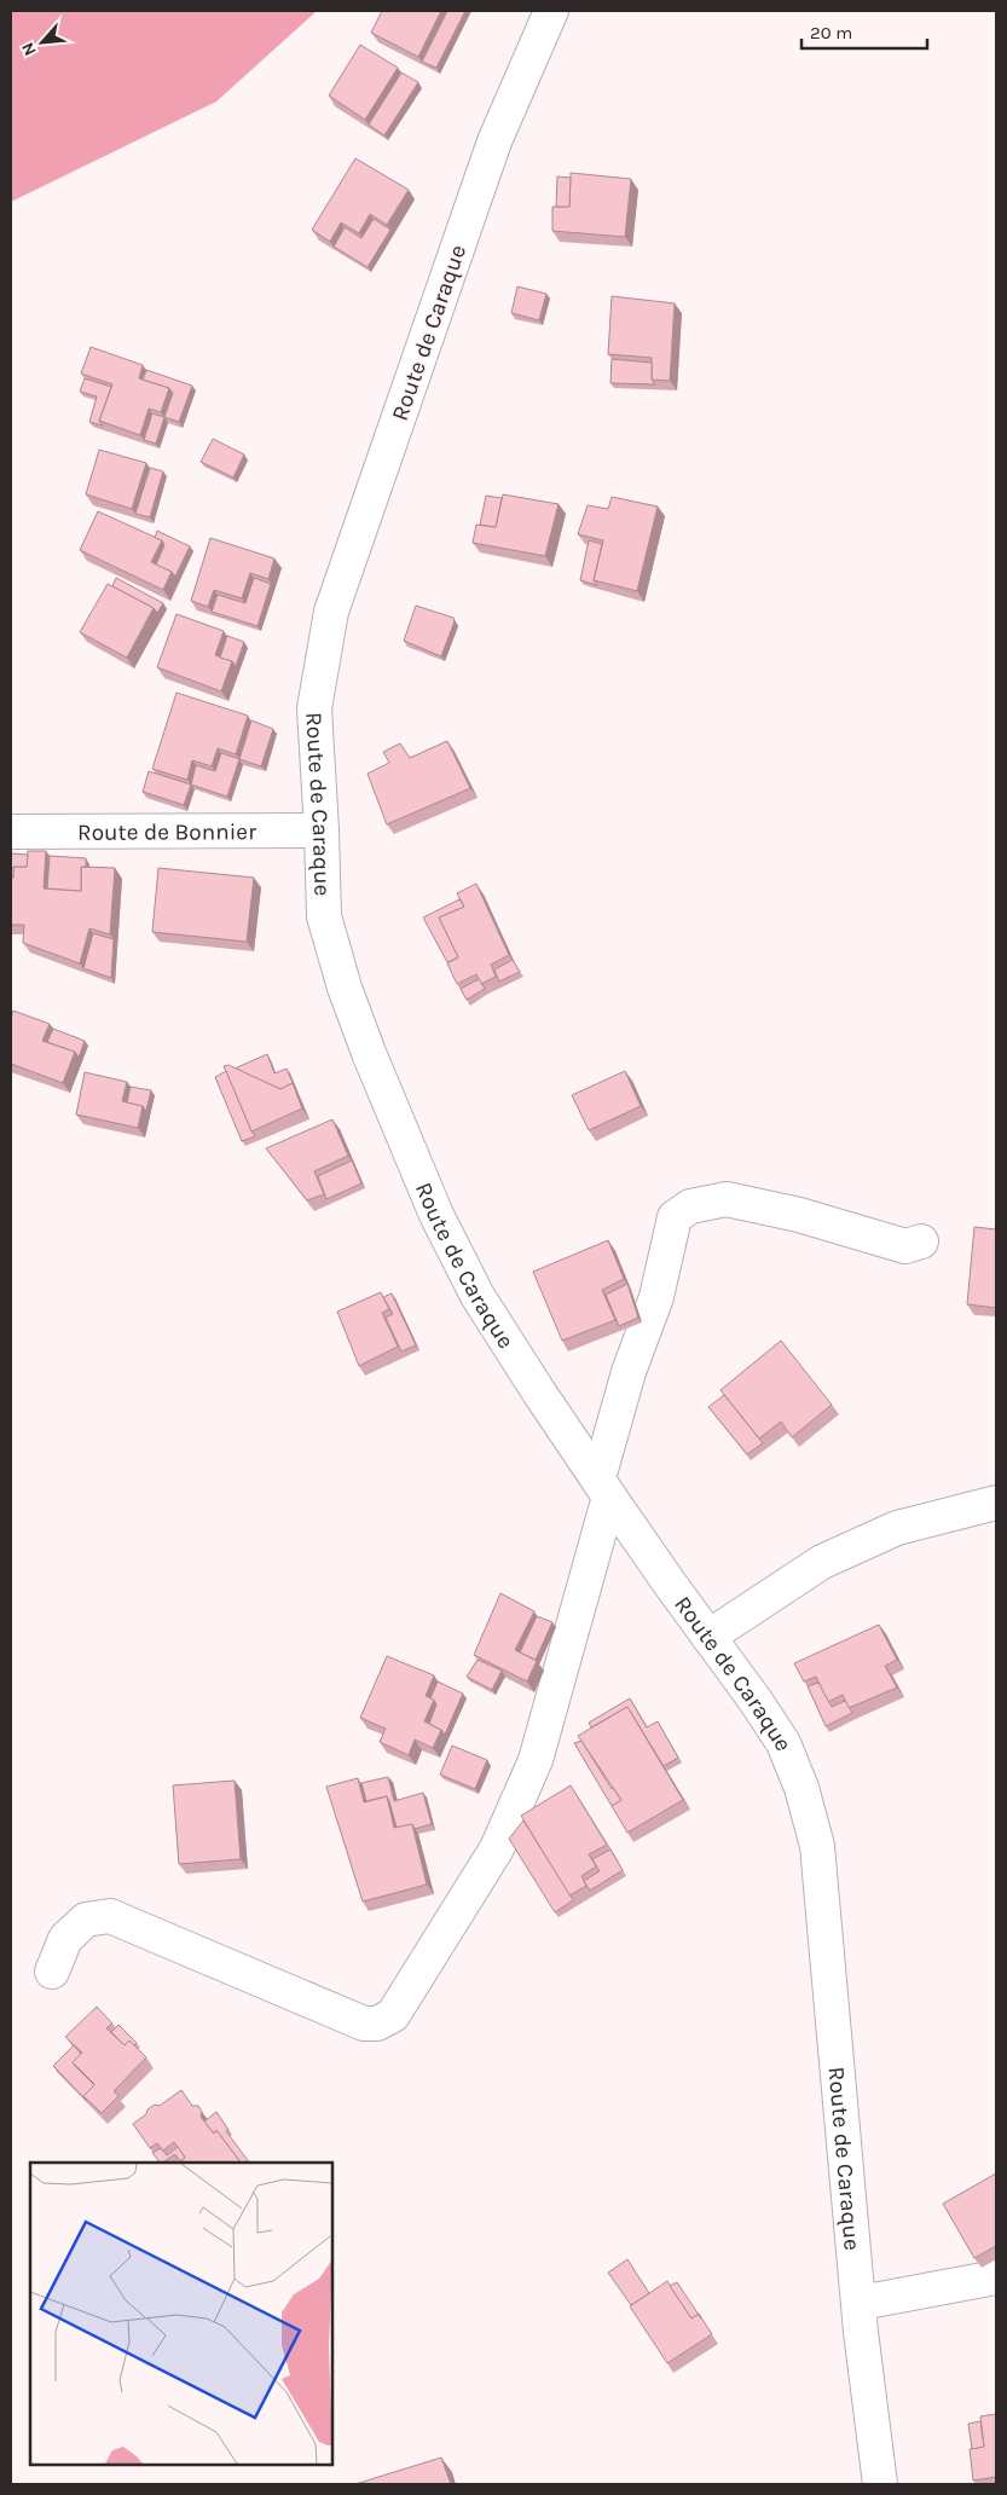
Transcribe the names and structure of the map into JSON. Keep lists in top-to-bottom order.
{
  "streets": {
    "street": ["Route de Caraque", "Route de Bonnier"]
  },
  "crossings": [
    ["Route de Caraque", "Route de Bonnier"]
  ],
  "scale_bar": "20 m",
  "north": "bottom left"
}
